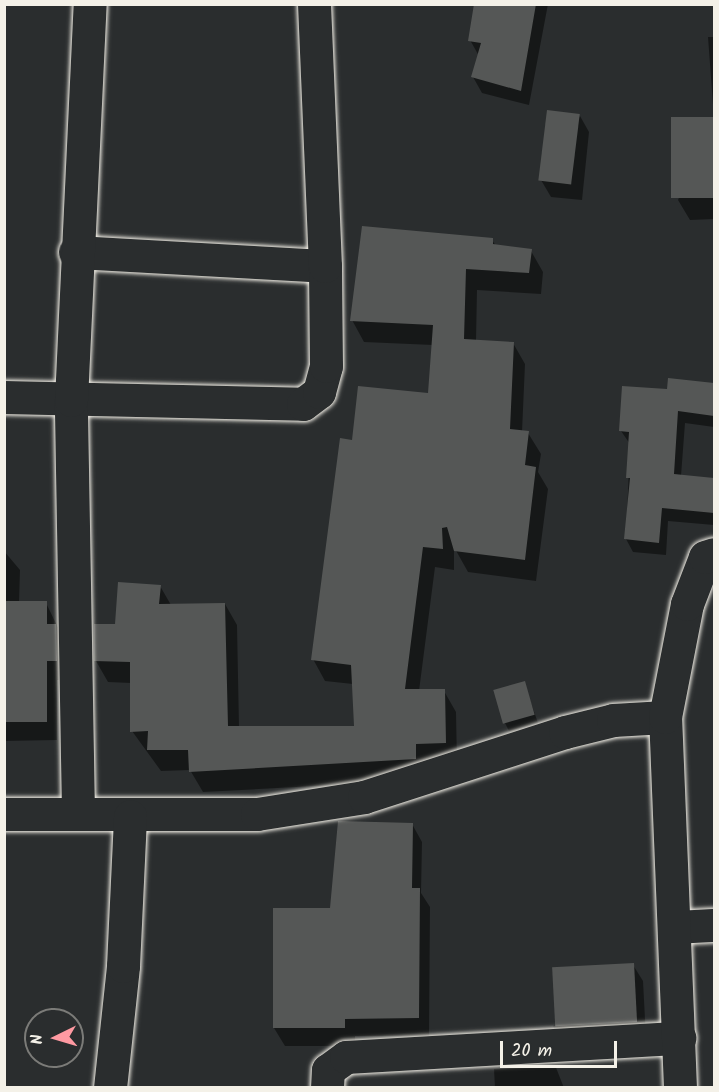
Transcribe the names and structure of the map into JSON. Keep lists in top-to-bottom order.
{
  "scale_bar": "20 m",
  "north": "left"
}
